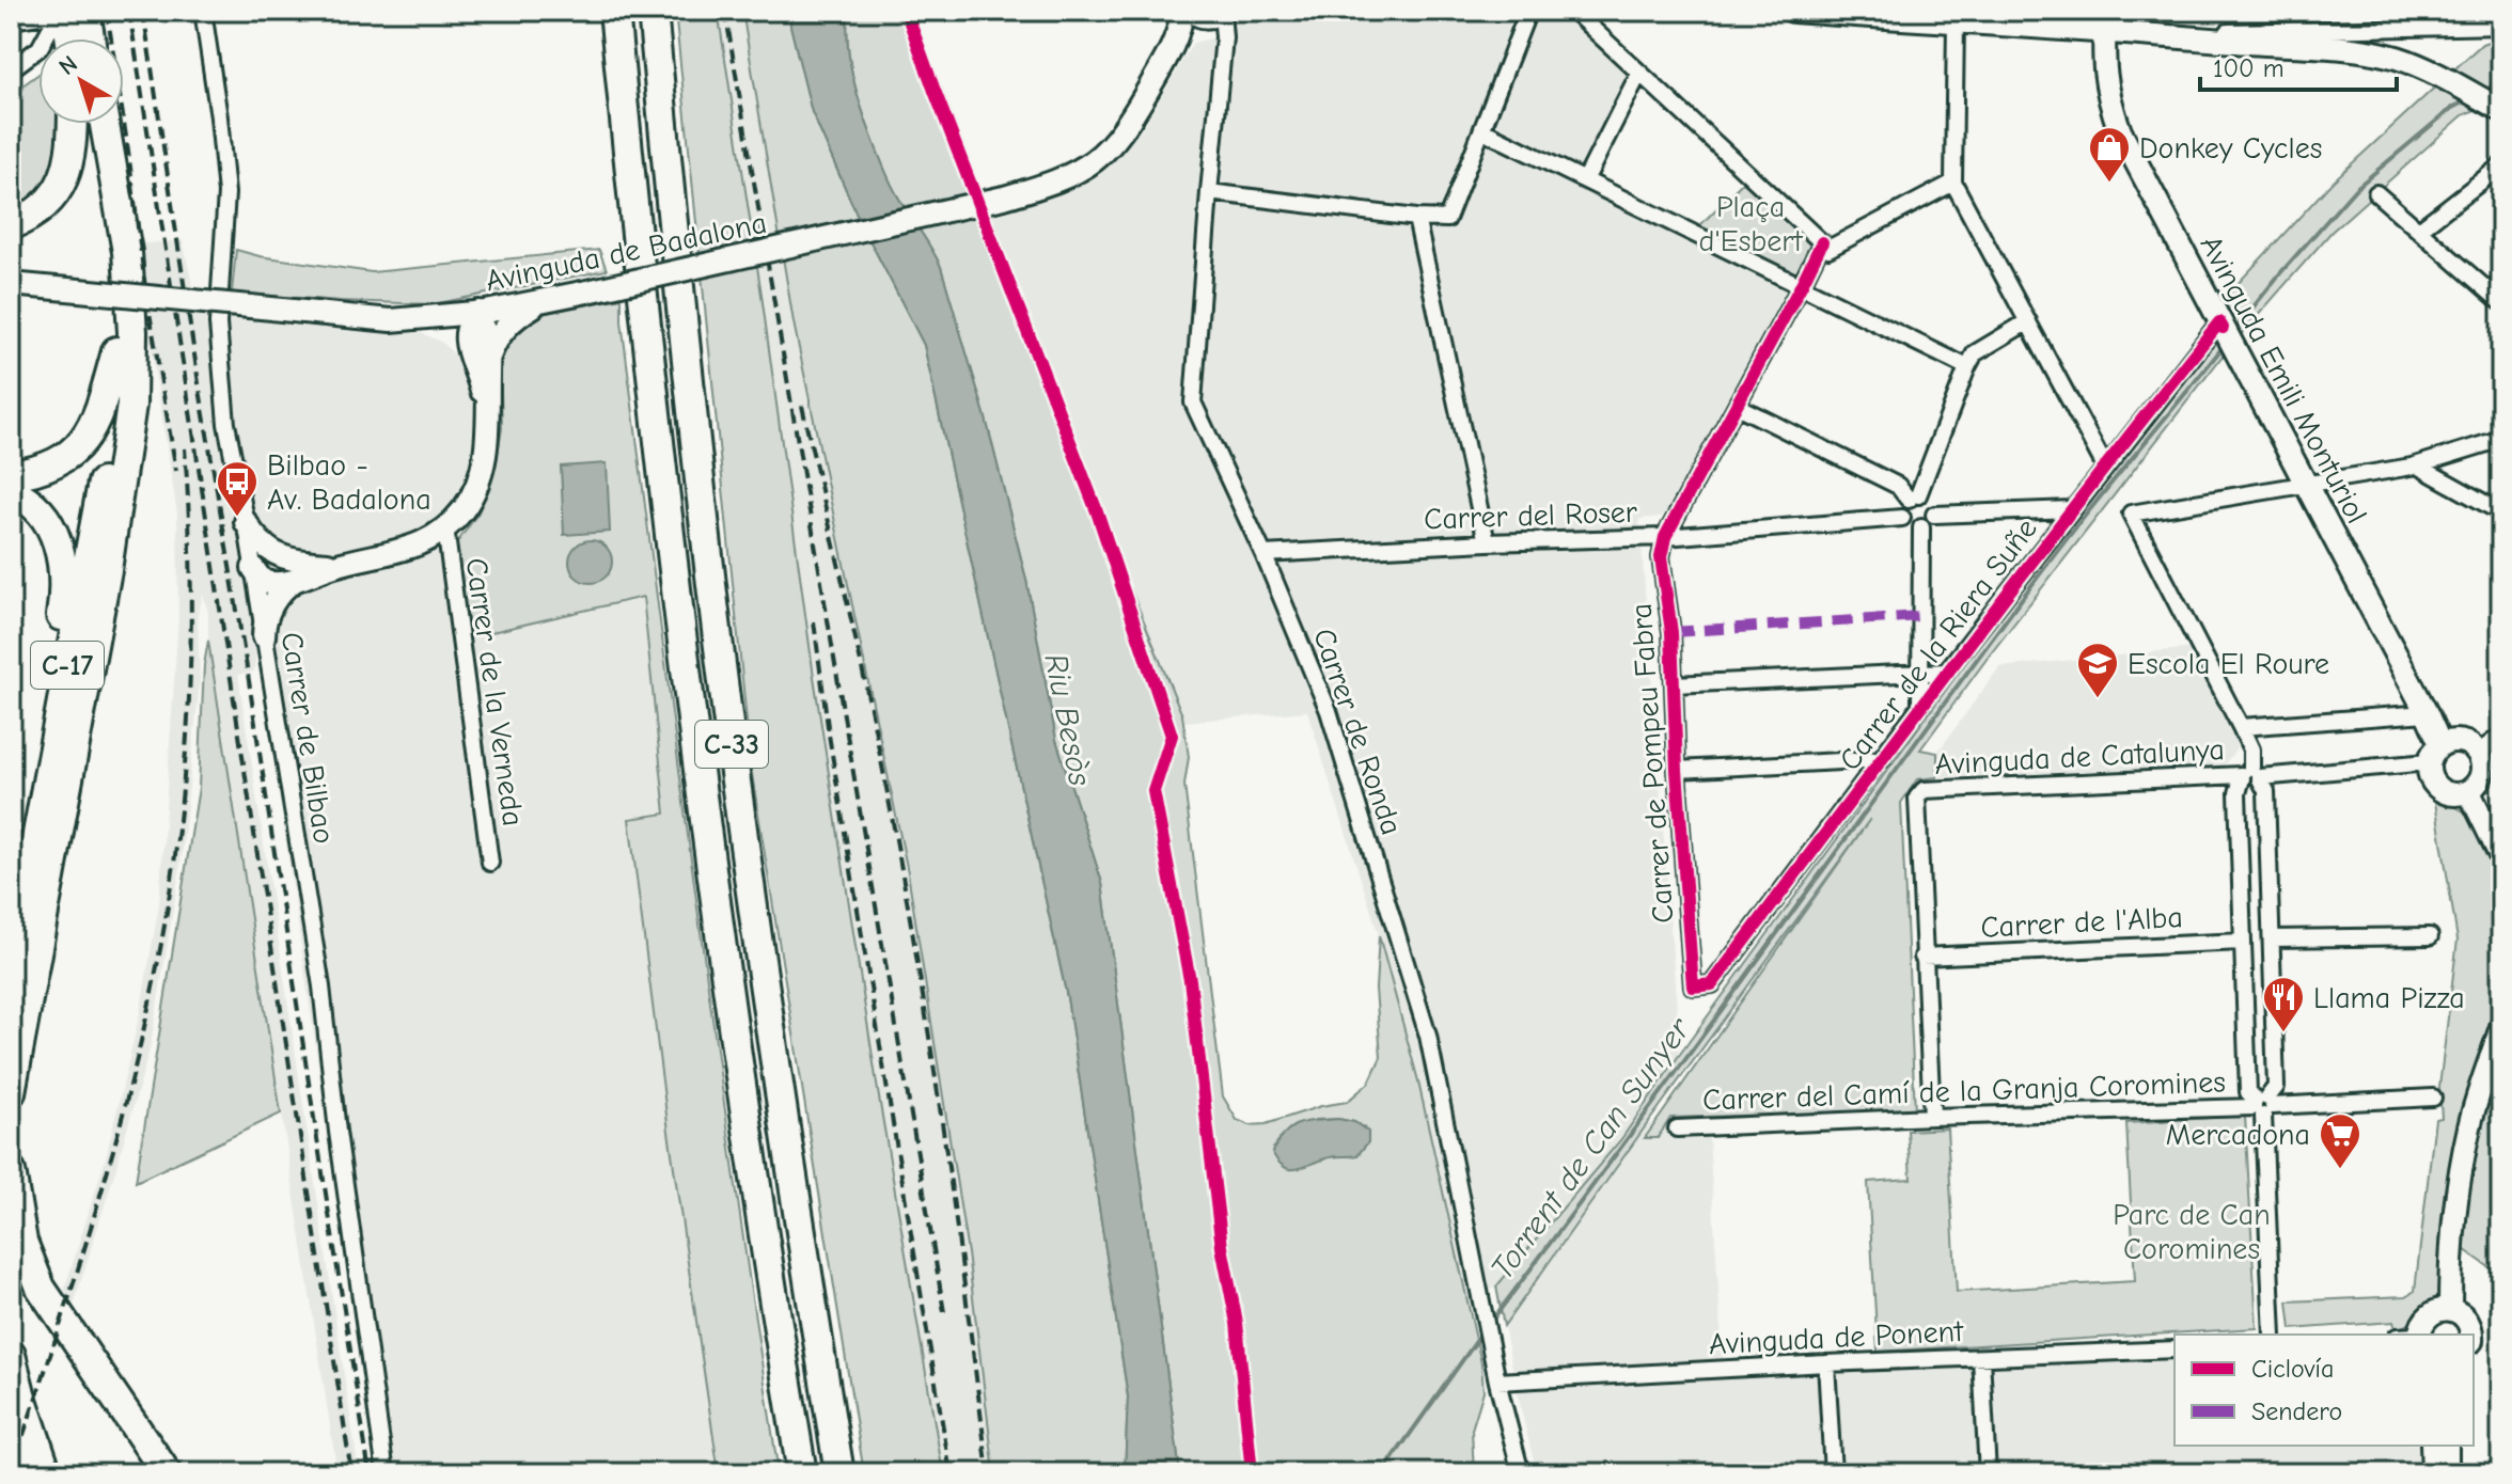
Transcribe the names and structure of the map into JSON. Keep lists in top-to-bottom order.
{
  "streets": {
    "highway": ["C-17", "C-33"],
    "street": [
      "Avinguda de Badalona",
      "Avinguda Emili Monturiol",
      "Carrer del Roser",
      "Carrer de la Riera Suñe",
      "Carrer de la Verneda",
      "Carrer de Ronda",
      "Carrer de Bilbao",
      "Avinguda de Catalunya",
      "Carrer de Pompeu Fabra",
      "Carrer de l'Alba",
      "Carrer del Camí de la Granja Coromines",
      "Avinguda de Ponent"
    ]
  },
  "crossings": [
    ["Avinguda de Badalona", "Carrer de Ronda"],
    ["Avinguda Emili Monturiol", "Carrer de la Riera Suñe"],
    ["Avinguda Emili Monturiol", "Avinguda de Catalunya"],
    ["Carrer del Roser", "Carrer de Ronda"],
    ["Carrer del Roser", "Carrer de Pompeu Fabra"],
    ["Carrer de la Riera Suñe", "Carrer de Pompeu Fabra"],
    ["Carrer de Ronda", "Avinguda de Ponent"],
    ["Avinguda de Catalunya", "Carrer de l'Alba"]
  ],
  "water": ["Riu Besòs", "Torrent de Can Sunyer"],
  "parks": ["Plaça d'Esbert", "Parc de Can Coromines"],
  "places": {
    "shop": ["Donkey Cycles"],
    "bus stop": ["Bilbao - Av. Badalona"],
    "school or university": ["Escola El Roure"],
    "restaurant": ["Llama Pizza"],
    "supermarket": ["Mercadona"]
  },
  "legend": ["Ciclovía", "Sendero"],
  "scale_bar": "100 m",
  "north": "top left"
}
